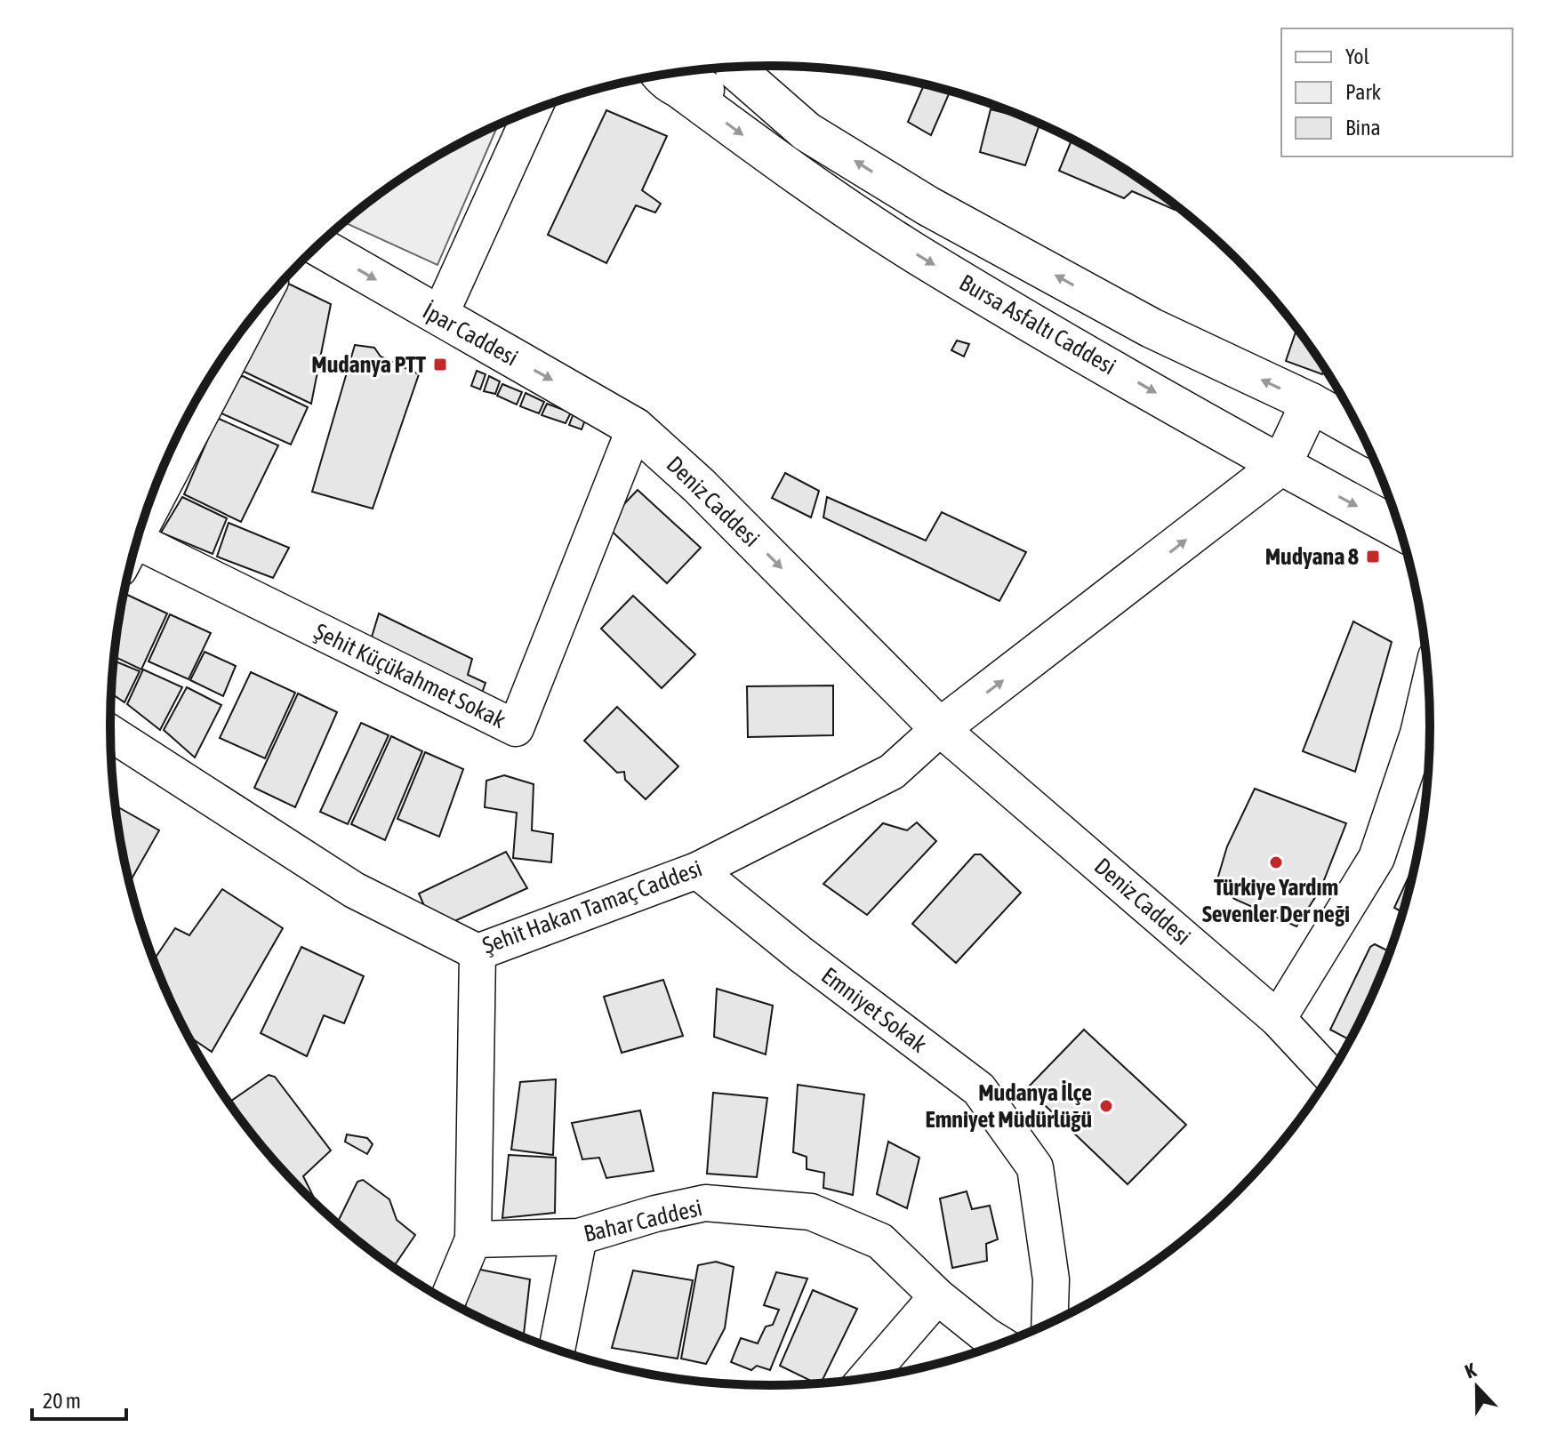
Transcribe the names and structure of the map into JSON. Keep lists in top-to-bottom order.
{
  "streets": {
    "main road": ["Bursa Asfaltı Caddesi", "İpar Caddesi", "Deniz Caddesi"],
    "street": [
      "Şehit Küçükahmet Sokak",
      "Şehit Hakan Tamaç Caddesi",
      "Emniyet Sokak",
      "Bahar Caddesi"
    ]
  },
  "crossings": [
    ["İpar Caddesi", "Deniz Caddesi"],
    ["İpar Caddesi", "Şehit Küçükahmet Sokak"],
    ["Deniz Caddesi", "Şehit Küçükahmet Sokak"],
    ["Deniz Caddesi", "Şehit Hakan Tamaç Caddesi"],
    ["Şehit Hakan Tamaç Caddesi", "Emniyet Sokak"]
  ],
  "one_way": ["İpar Caddesi", "Deniz Caddesi"],
  "places": {
    "transit": ["Mudanya PTT", "Mudyana 8"],
    "other": ["Türkiye Yardım Sevenler Der neği", "Mudanya İlçe Emniyet Müdürlüğü"]
  },
  "legend": ["Yol", "Park", "Bina"],
  "scale_bar": "20 m",
  "north": "top"
}
